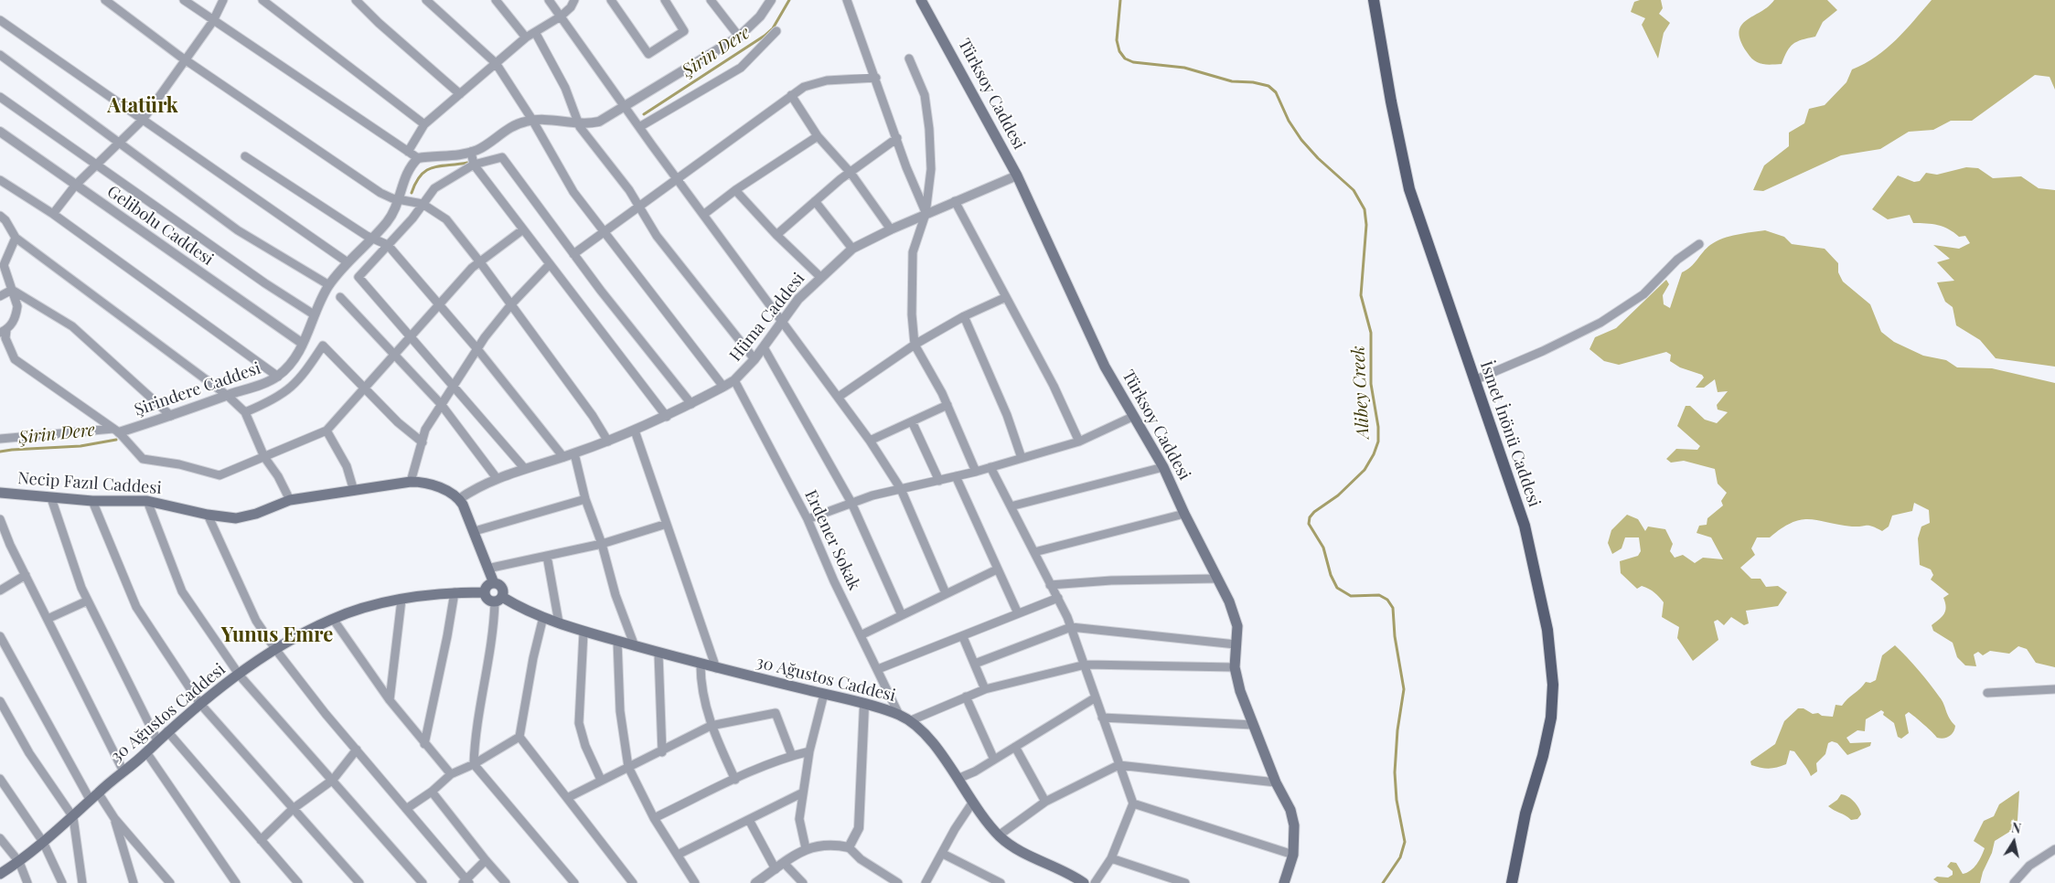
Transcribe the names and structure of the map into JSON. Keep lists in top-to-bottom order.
{
  "streets": {
    "main road": [
      "Türksoy Caddesi",
      "İsmet İnönü Caddesi",
      "Necip Fazıl Caddesi",
      "30 Ağustos Caddesi"
    ],
    "street": [
      "Gelibolu Caddesi",
      "Hüma Caddesi",
      "Şirindere Caddesi",
      "Erdener Sokak"
    ]
  },
  "crossings": [
    ["Türksoy Caddesi", "Hüma Caddesi"],
    ["Gelibolu Caddesi", "Şirindere Caddesi"],
    ["Hüma Caddesi", "Necip Fazıl Caddesi"],
    ["Hüma Caddesi", "Erdener Sokak"],
    ["Erdener Sokak", "30 Ağustos Caddesi"]
  ],
  "districts": ["Atatürk", "Yunus Emre"],
  "water": ["Şirin Dere", "Alibey Creek"],
  "north": "top"
}
